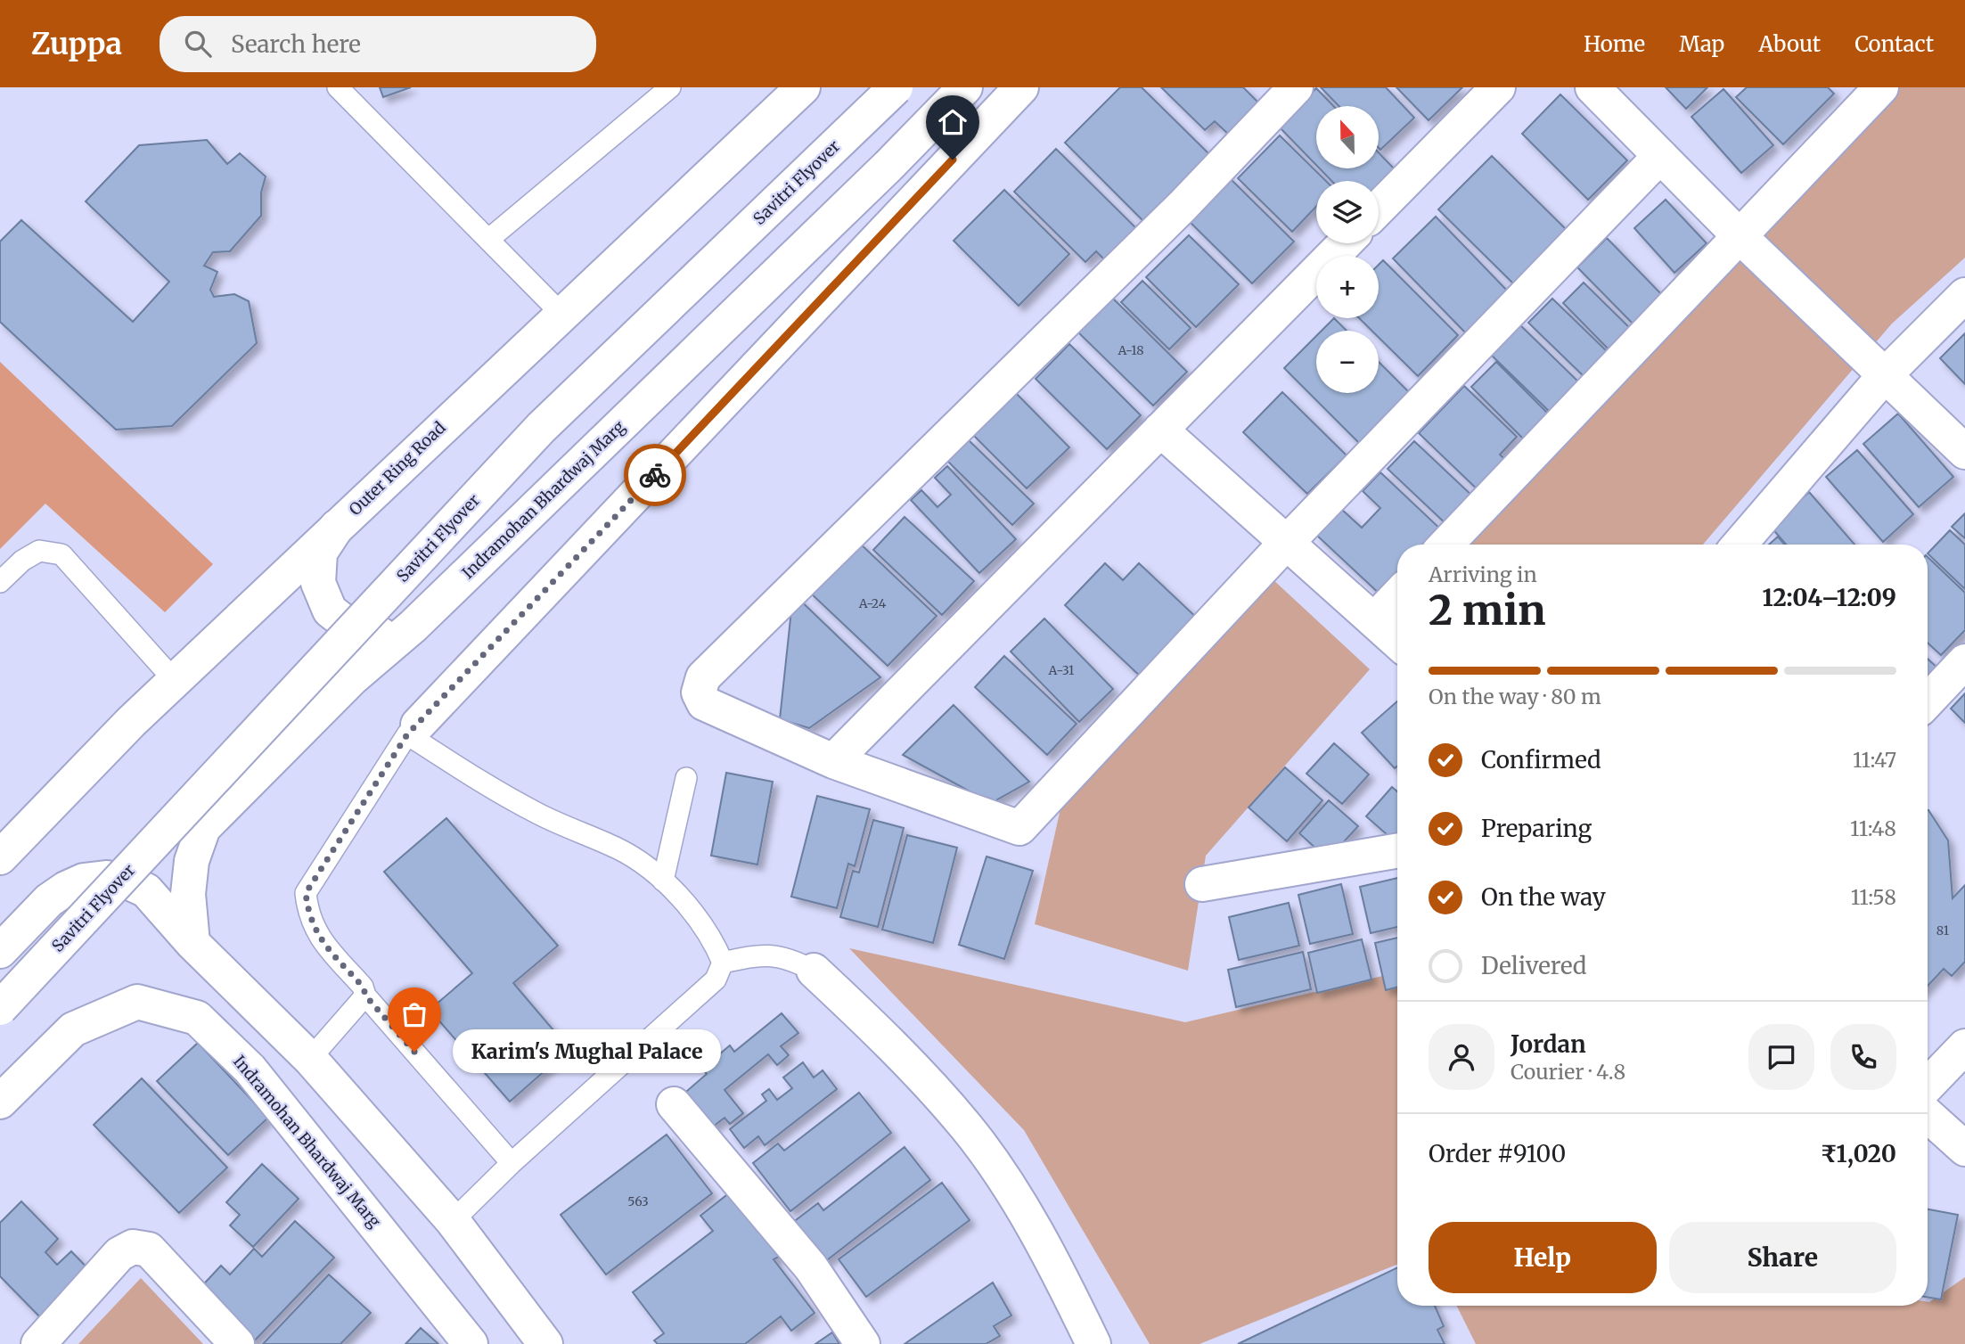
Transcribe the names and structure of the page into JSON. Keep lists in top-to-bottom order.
{
  "streets": {
    "street": ["Savitri Flyover", "Outer Ring Road", "Indramohan Bhardwaj Marg"]
  },
  "places": ["Karim's Mughal Palace"],
  "house_numbers": [
    "A-18",
    "A-24",
    "A-31",
    "81",
    "563"
  ],
  "north": "top",
  "page": {
    "header": "Zuppa",
    "search": "Search here",
    "nav": [
      "Home",
      "Map",
      "About",
      "Contact"
    ],
    "map_buttons": ["+", "−"],
    "heading": ["2 min", "Arriving in", "12:04–12:09"],
    "panel": [
      "Jordan",
      "Courier · 4.8",
      "Order #9100",
      "₹1,020"
    ],
    "bar": "On the way · 80 m",
    "list": [
      ["Confirmed", "11:47"],
      ["Preparing", "11:48"],
      ["On the way", "11:58"],
      "Delivered"
    ],
    "bubble": "Karim's Mughal Palace",
    "buttons": ["Help", "Share"]
  }
}
